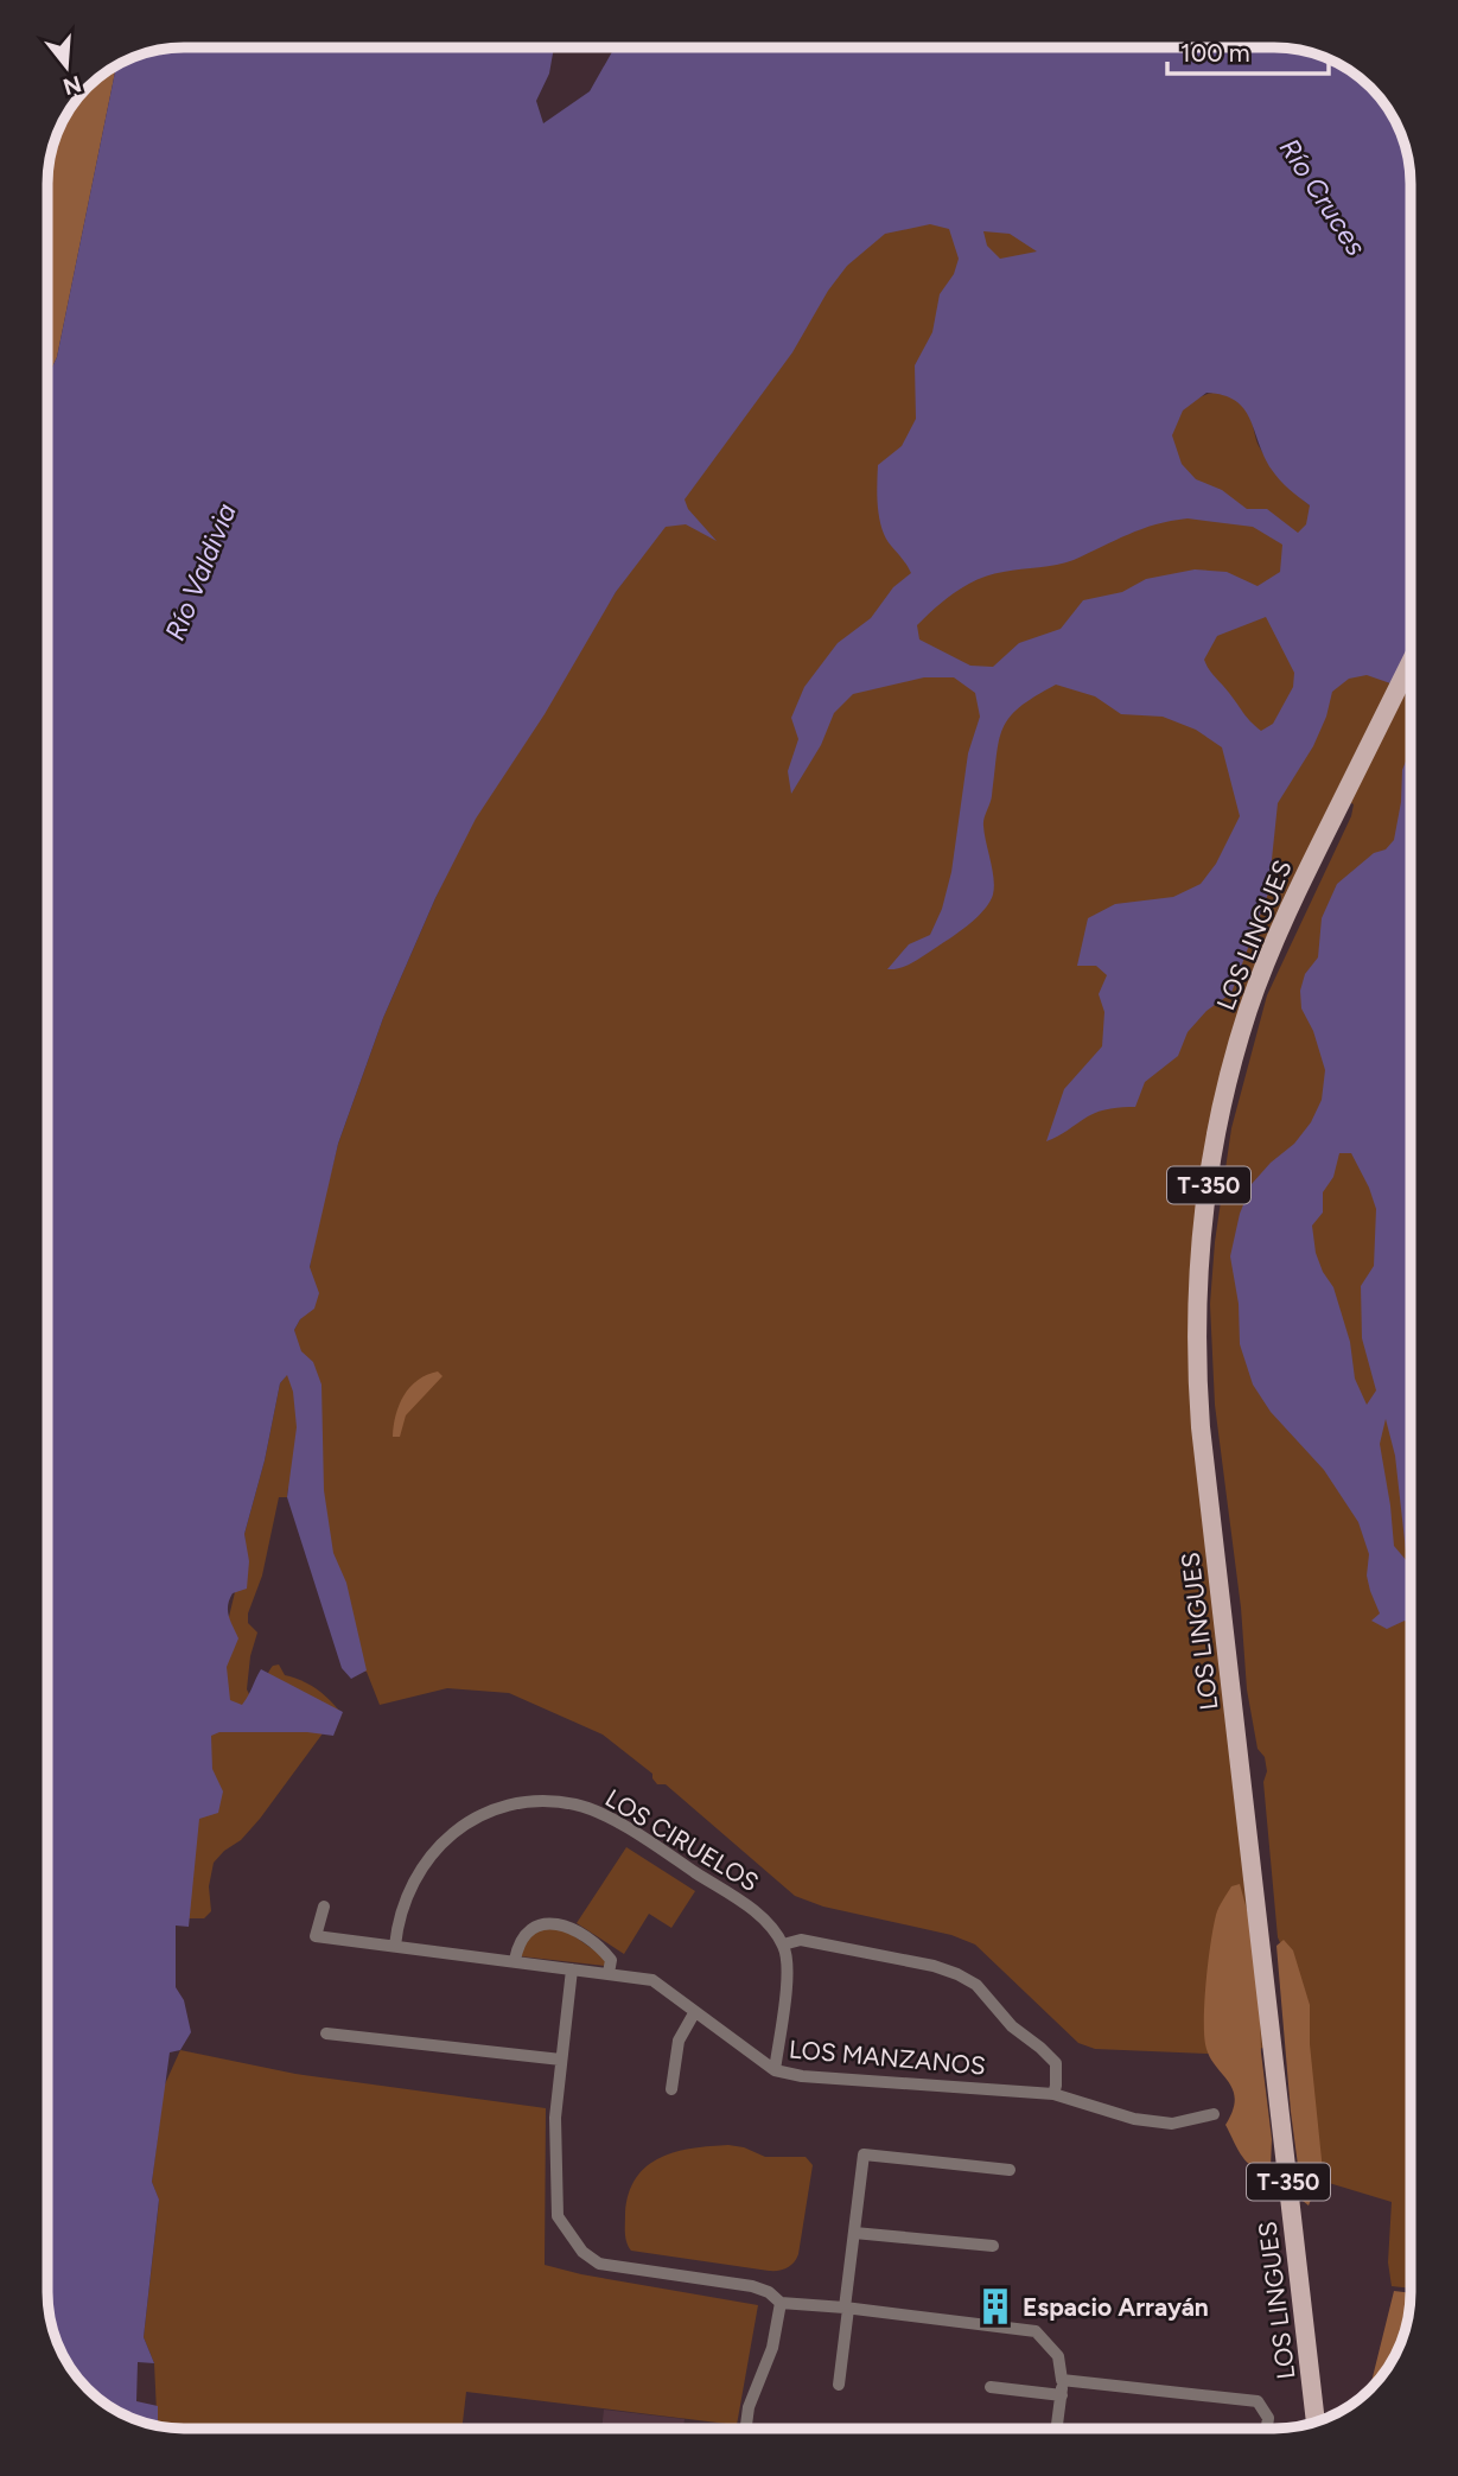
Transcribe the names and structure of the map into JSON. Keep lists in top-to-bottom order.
{
  "streets": {
    "main road": ["LOS LINGUES", "T-350"],
    "street": ["LOS CIRUELOS", "LOS MANZANOS"]
  },
  "crossings": [
    ["LOS CIRUELOS", "LOS MANZANOS"]
  ],
  "water": ["Río Cruces", "Río Valdivia"],
  "places": {
    "building": ["Espacio Arrayán"]
  },
  "scale_bar": "100 m",
  "north": "bottom"
}
